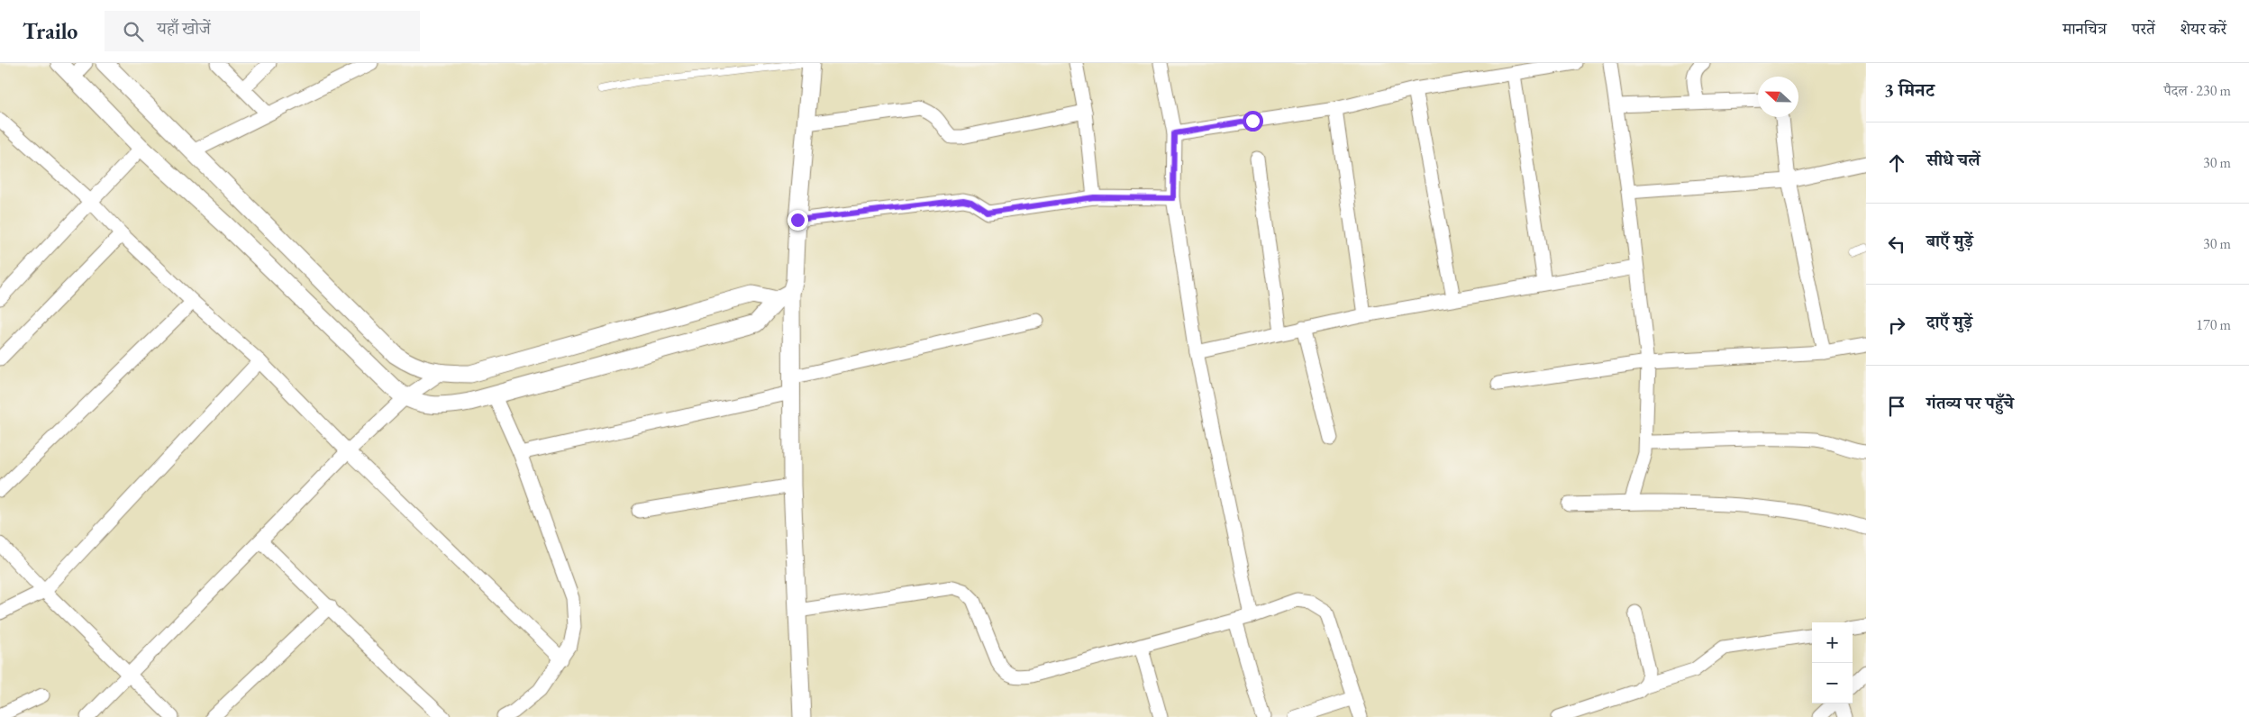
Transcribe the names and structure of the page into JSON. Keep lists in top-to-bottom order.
{
  "north": "left",
  "page": {
    "header": "Trailo",
    "search": "यहाँ खोजें",
    "nav": ["मानचित्र", "परतें", "शेयर करें"],
    "heading": ["3 मिनट", "पैदल · 230 m"],
    "list": [
      ["सीधे चलें", "30 m"],
      ["बाएँ मुड़ें", "30 m"],
      ["दाएँ मुड़ें", "170 m"],
      "गंतव्य पर पहुँचे"
    ],
    "map_buttons": ["+", "−"]
  }
}
